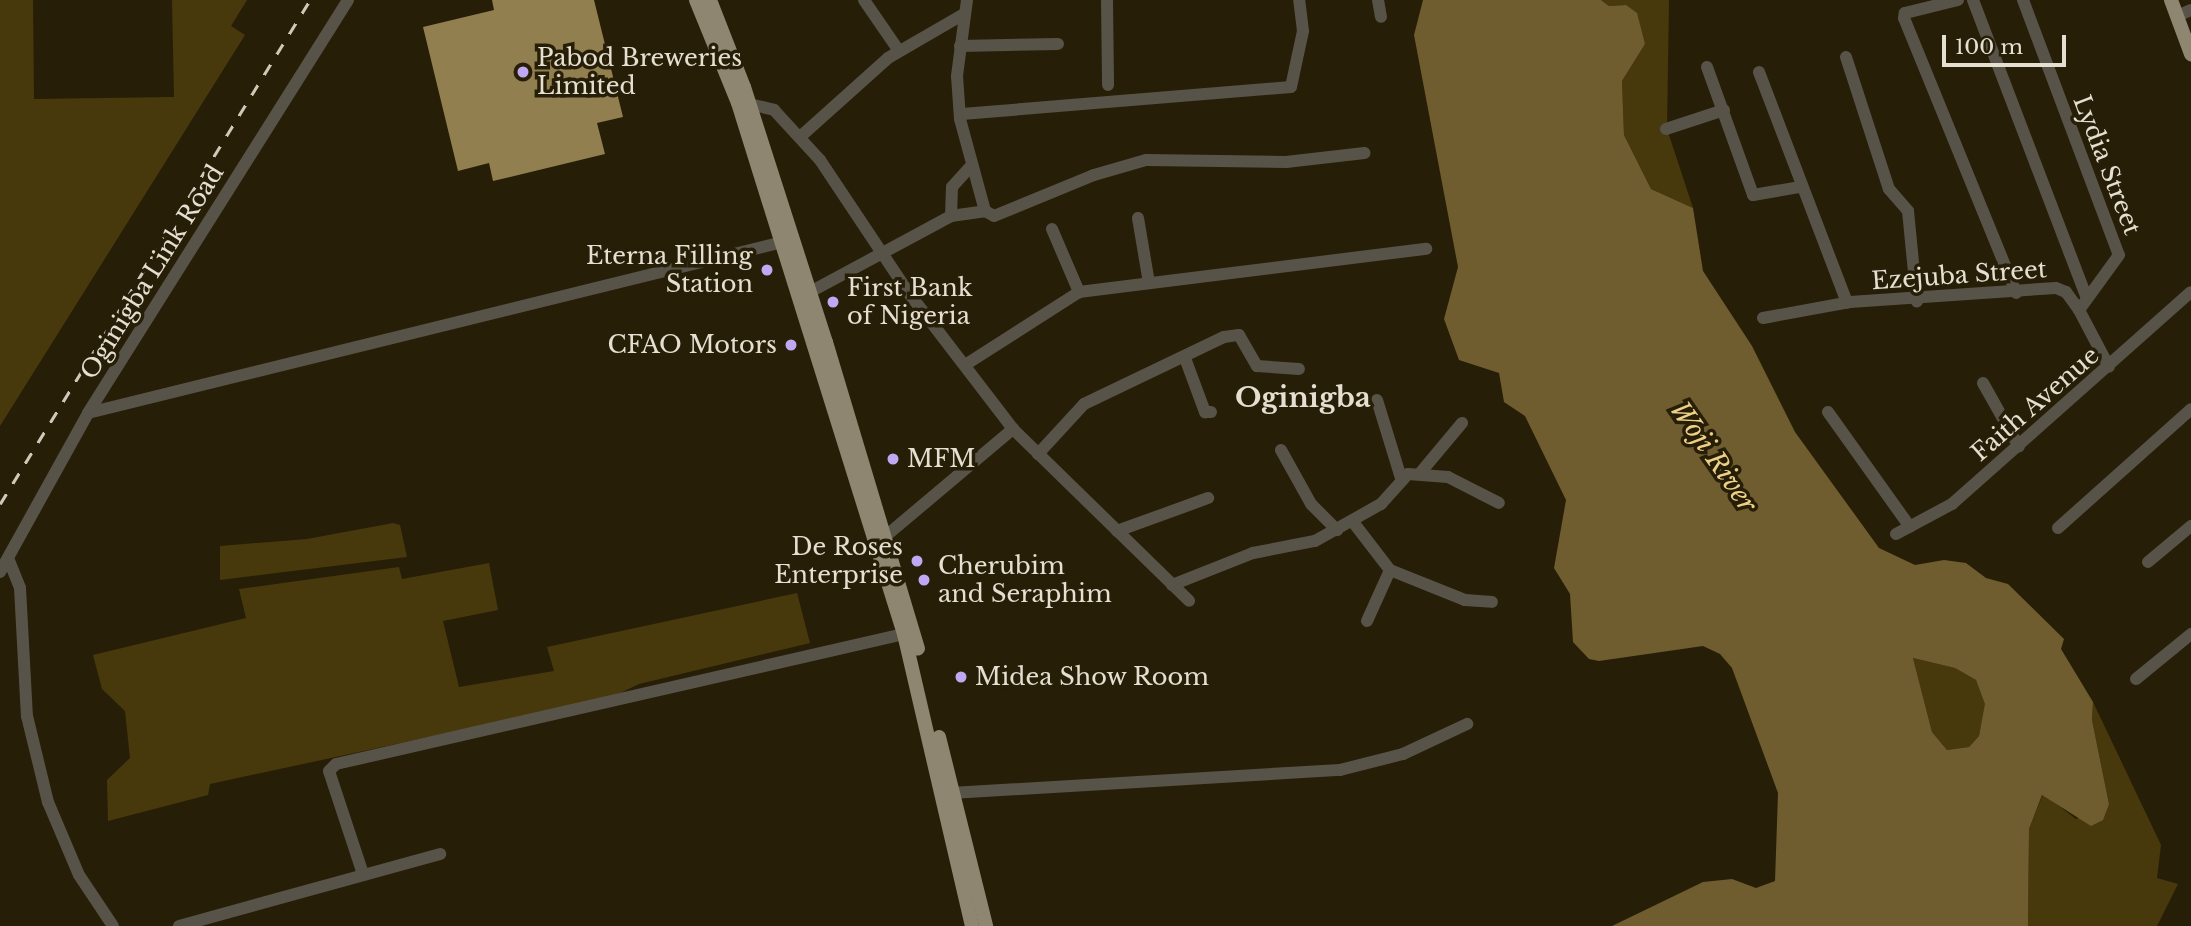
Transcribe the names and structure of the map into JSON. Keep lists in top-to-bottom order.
{
  "streets": {
    "street": [
      "Lydia Street",
      "Oginigba Link Road",
      "Ezejuba Street",
      "Faith Avenue"
    ]
  },
  "crossings": [
    ["Ezejuba Street", "Faith Avenue"]
  ],
  "districts": ["Oginigba"],
  "water": ["Woji River"],
  "places": [
    "Pabod Breweries Limited",
    "Eterna Filling Station",
    "First Bank of Nigeria",
    "CFAO Motors",
    "MFM",
    "De Roses Enterprise",
    "Cherubim and Seraphim",
    "Midea Show Room"
  ],
  "scale_bar": "100 m"
}
